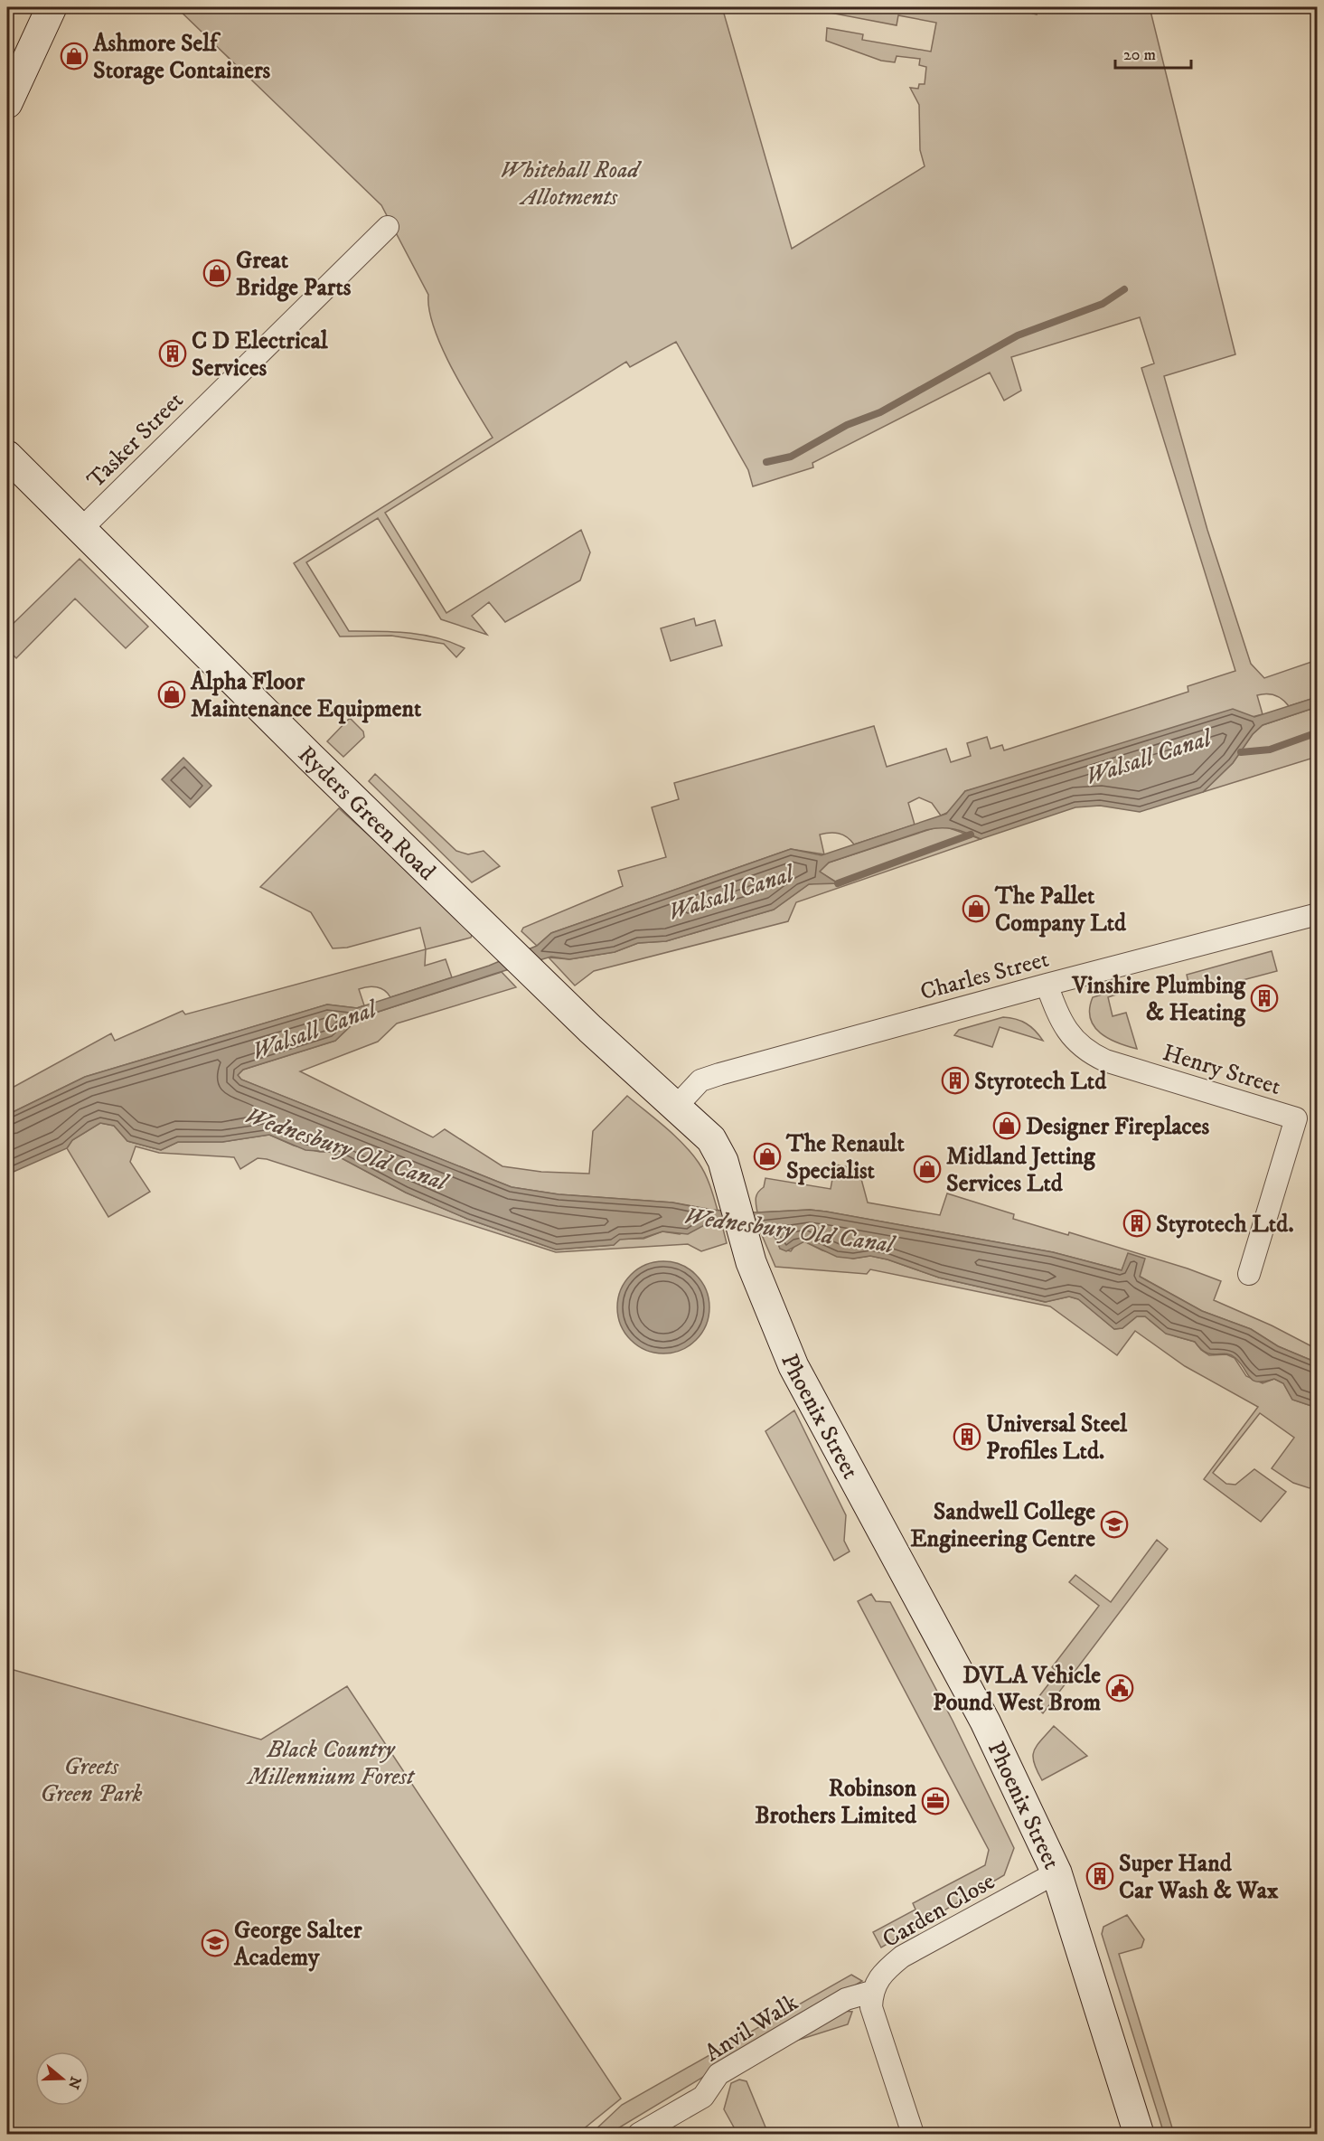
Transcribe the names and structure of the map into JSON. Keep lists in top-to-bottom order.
{
  "streets": {
    "main road": ["Ryders Green Road", "Phoenix Street"],
    "street": [
      "Tasker Street",
      "Charles Street",
      "Henry Street",
      "Carden Close",
      "Anvil Walk"
    ]
  },
  "crossings": [
    ["Tasker Street", "Ryders Green Road"],
    ["Ryders Green Road", "Charles Street"],
    ["Ryders Green Road", "Phoenix Street"],
    ["Charles Street", "Henry Street"],
    ["Charles Street", "Phoenix Street"],
    ["Phoenix Street", "Carden Close"],
    ["Carden Close", "Anvil Walk"]
  ],
  "water": ["Walsall Canal", "Wednesbury Old Canal"],
  "parks": ["Whitehall Road Allotments", "Black Country Millennium Forest", "Greets Green Park"],
  "places": {
    "shop": [
      "Ashmore Self Storage Containers",
      "Great Bridge Parts",
      "Alpha Floor Maintenance Equipment",
      "The Pallet Company Ltd",
      "Designer Fireplaces",
      "The Renault Specialist",
      "Midland Jetting Services Ltd"
    ],
    "building": [
      "C D Electrical Services",
      "Vinshire Plumbing & Heating",
      "Styrotech Ltd",
      "Styrotech Ltd.",
      "Universal Steel Profiles Ltd.",
      "Super Hand Car Wash & Wax"
    ],
    "school or university": ["Sandwell College Engineering Centre", "George Salter Academy"],
    "public building": ["DVLA Vehicle Pound West Brom"],
    "office": ["Robinson Brothers Limited"]
  },
  "scale_bar": "20 m",
  "north": "right"
}
